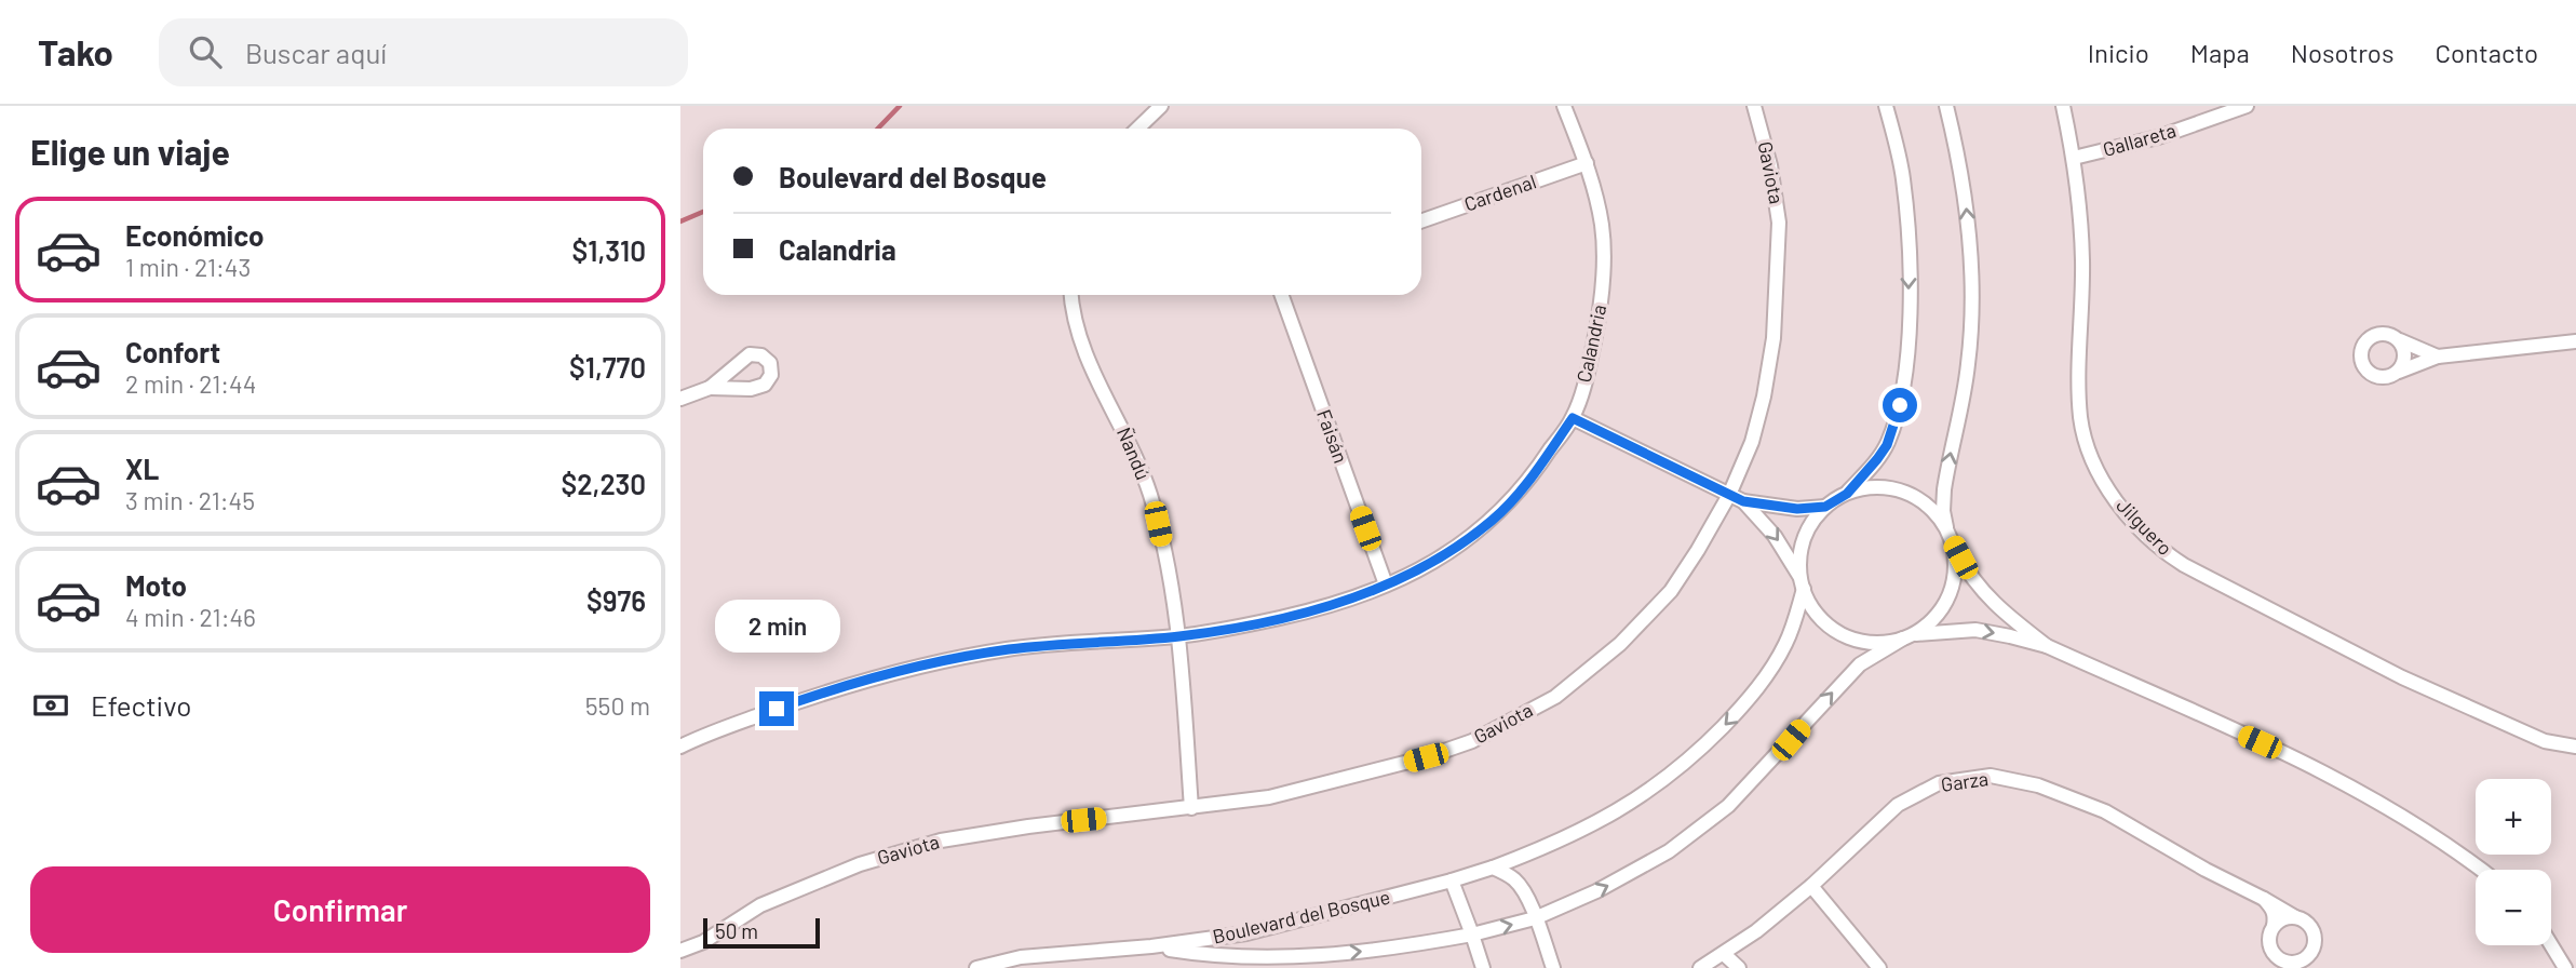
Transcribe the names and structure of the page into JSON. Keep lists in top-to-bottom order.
{
  "streets": {
    "street": [
      "Gallareta",
      "Gaviota",
      "Cardenal",
      "Calandria",
      "Faisán",
      "Ñandú",
      "Jilguero",
      "Garza",
      "Boulevard del Bosque"
    ]
  },
  "crossings": [
    ["Gallareta", "Jilguero"],
    ["Gaviota", "Ñandú"],
    ["Cardenal", "Calandria"],
    ["Calandria", "Faisán"],
    ["Calandria", "Ñandú"]
  ],
  "scale_bar": "50 m",
  "page": {
    "header": "Tako",
    "search": "Buscar aquí",
    "nav": [
      "Inicio",
      "Mapa",
      "Nosotros",
      "Contacto"
    ],
    "heading": "Elige un viaje",
    "banner": ["Boulevard del Bosque", "Calandria"],
    "list": [
      {
        "name": "Económico",
        "note": "1 min · 21:43",
        "value": "$1,310"
      },
      {
        "name": "Confort",
        "note": "2 min · 21:44",
        "value": "$1,770"
      },
      {
        "name": "XL",
        "note": "3 min · 21:45",
        "value": "$2,230"
      },
      {
        "name": "Moto",
        "note": "4 min · 21:46",
        "value": "$976"
      }
    ],
    "bubble": "2 min",
    "pay": ["Efectivo", "550 m"],
    "map_buttons": ["+", "−"],
    "buttons": "Confirmar",
    "scale": "50 m"
  }
}
